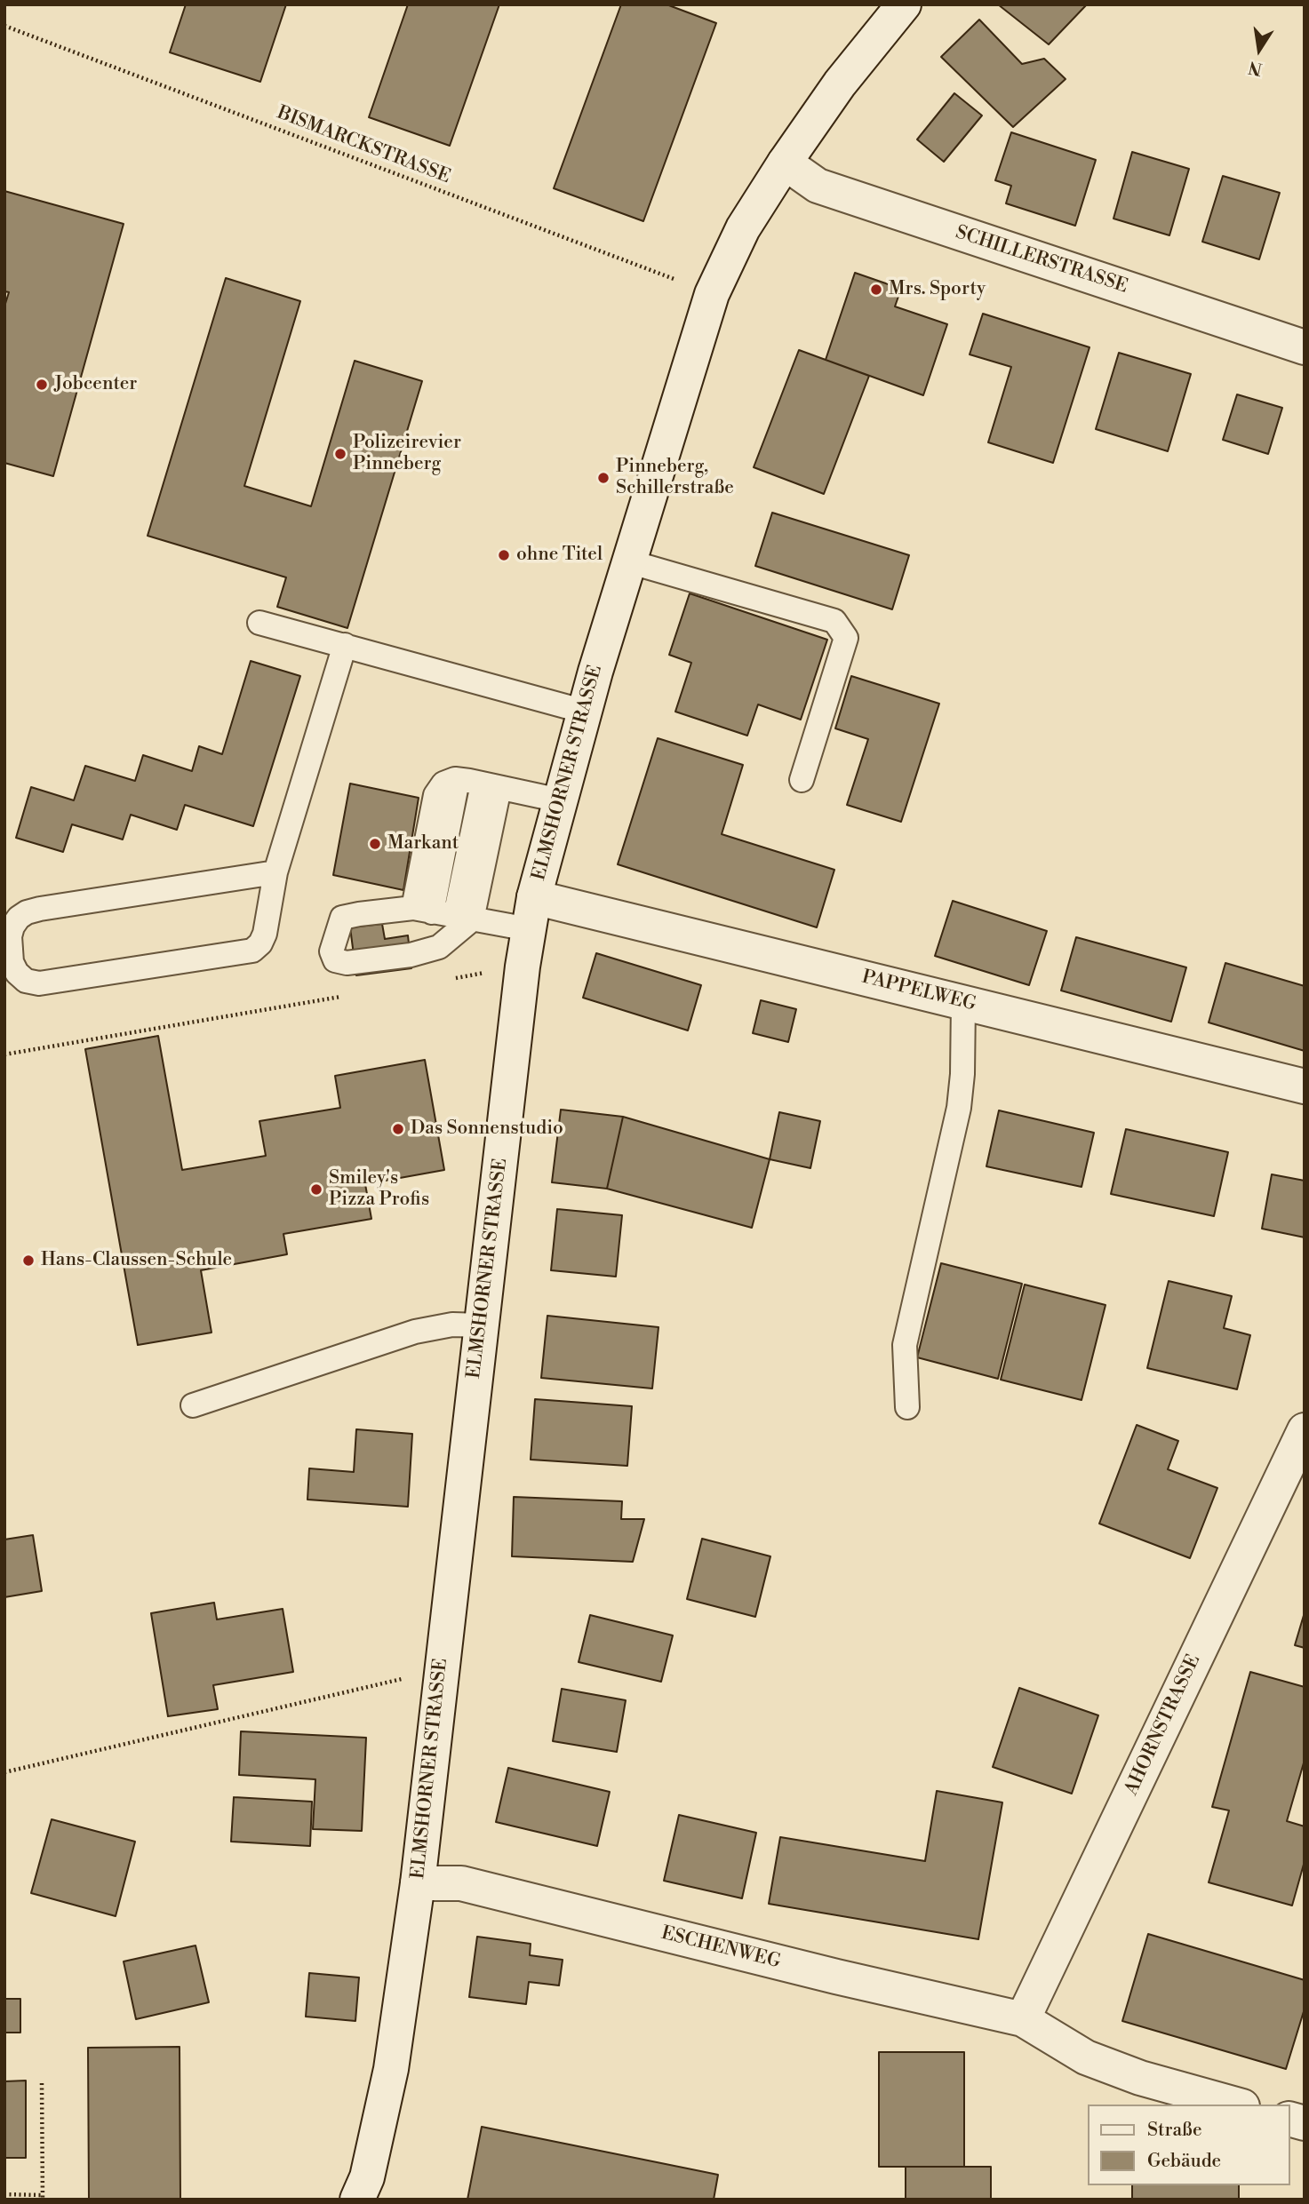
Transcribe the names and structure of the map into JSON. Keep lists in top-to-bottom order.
{
  "streets": {
    "street": [
      "SCHILLERSTRASSE",
      "ELMSHORNER STRASSE",
      "PAPPELWEG",
      "AHORNSTRASSE",
      "ESCHENWEG"
    ],
    "path": ["BISMARCKSTRASSE"]
  },
  "crossings": [
    ["BISMARCKSTRASSE", "ELMSHORNER STRASSE"],
    ["SCHILLERSTRASSE", "ELMSHORNER STRASSE"],
    ["ELMSHORNER STRASSE", "PAPPELWEG"],
    ["ELMSHORNER STRASSE", "ESCHENWEG"],
    ["AHORNSTRASSE", "ESCHENWEG"]
  ],
  "places": [
    "Mrs. Sporty",
    "Jobcenter",
    "Polizeirevier Pinneberg",
    "Pinneberg, Schillerstraße",
    "ohne Titel",
    "Markant",
    "Das Sonnenstudio",
    "Smiley's Pizza Profis",
    "Hans-Claussen-Schule"
  ],
  "legend": ["Straße", "Gebäude"],
  "north": "bottom"
}
